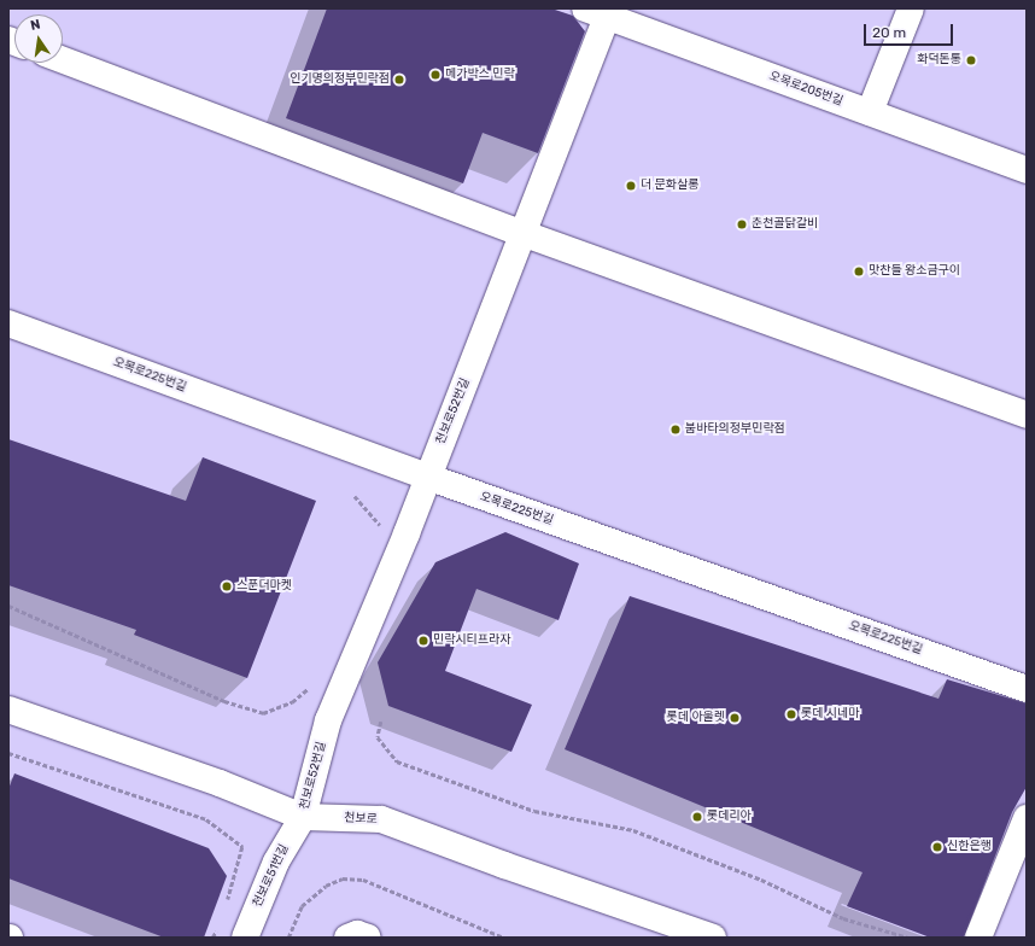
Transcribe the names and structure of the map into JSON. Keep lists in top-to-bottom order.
{
  "streets": {
    "street": [
      "오목로205번길",
      "오목로225번길",
      "천보로52번길",
      "천보로",
      "천보로51번길"
    ]
  },
  "crossings": [
    ["오목로205번길", "천보로52번길"],
    ["오목로225번길", "천보로52번길"],
    ["천보로52번길", "천보로"],
    ["천보로52번길", "천보로51번길"],
    ["천보로", "천보로51번길"]
  ],
  "places": [
    "화덕돈통",
    "메가박스 민락",
    "인기명의정부민락점",
    "더 문화살롱",
    "춘천골닭갈비",
    "맛찬들 왕소금구이",
    "붐바타의정부민락점",
    "스푼더마켓",
    "민락시티프라자",
    "롯데 시네마",
    "롯데 아울렛",
    "롯데리아",
    "신한은행"
  ],
  "scale_bar": "20 m",
  "north": "top"
}
